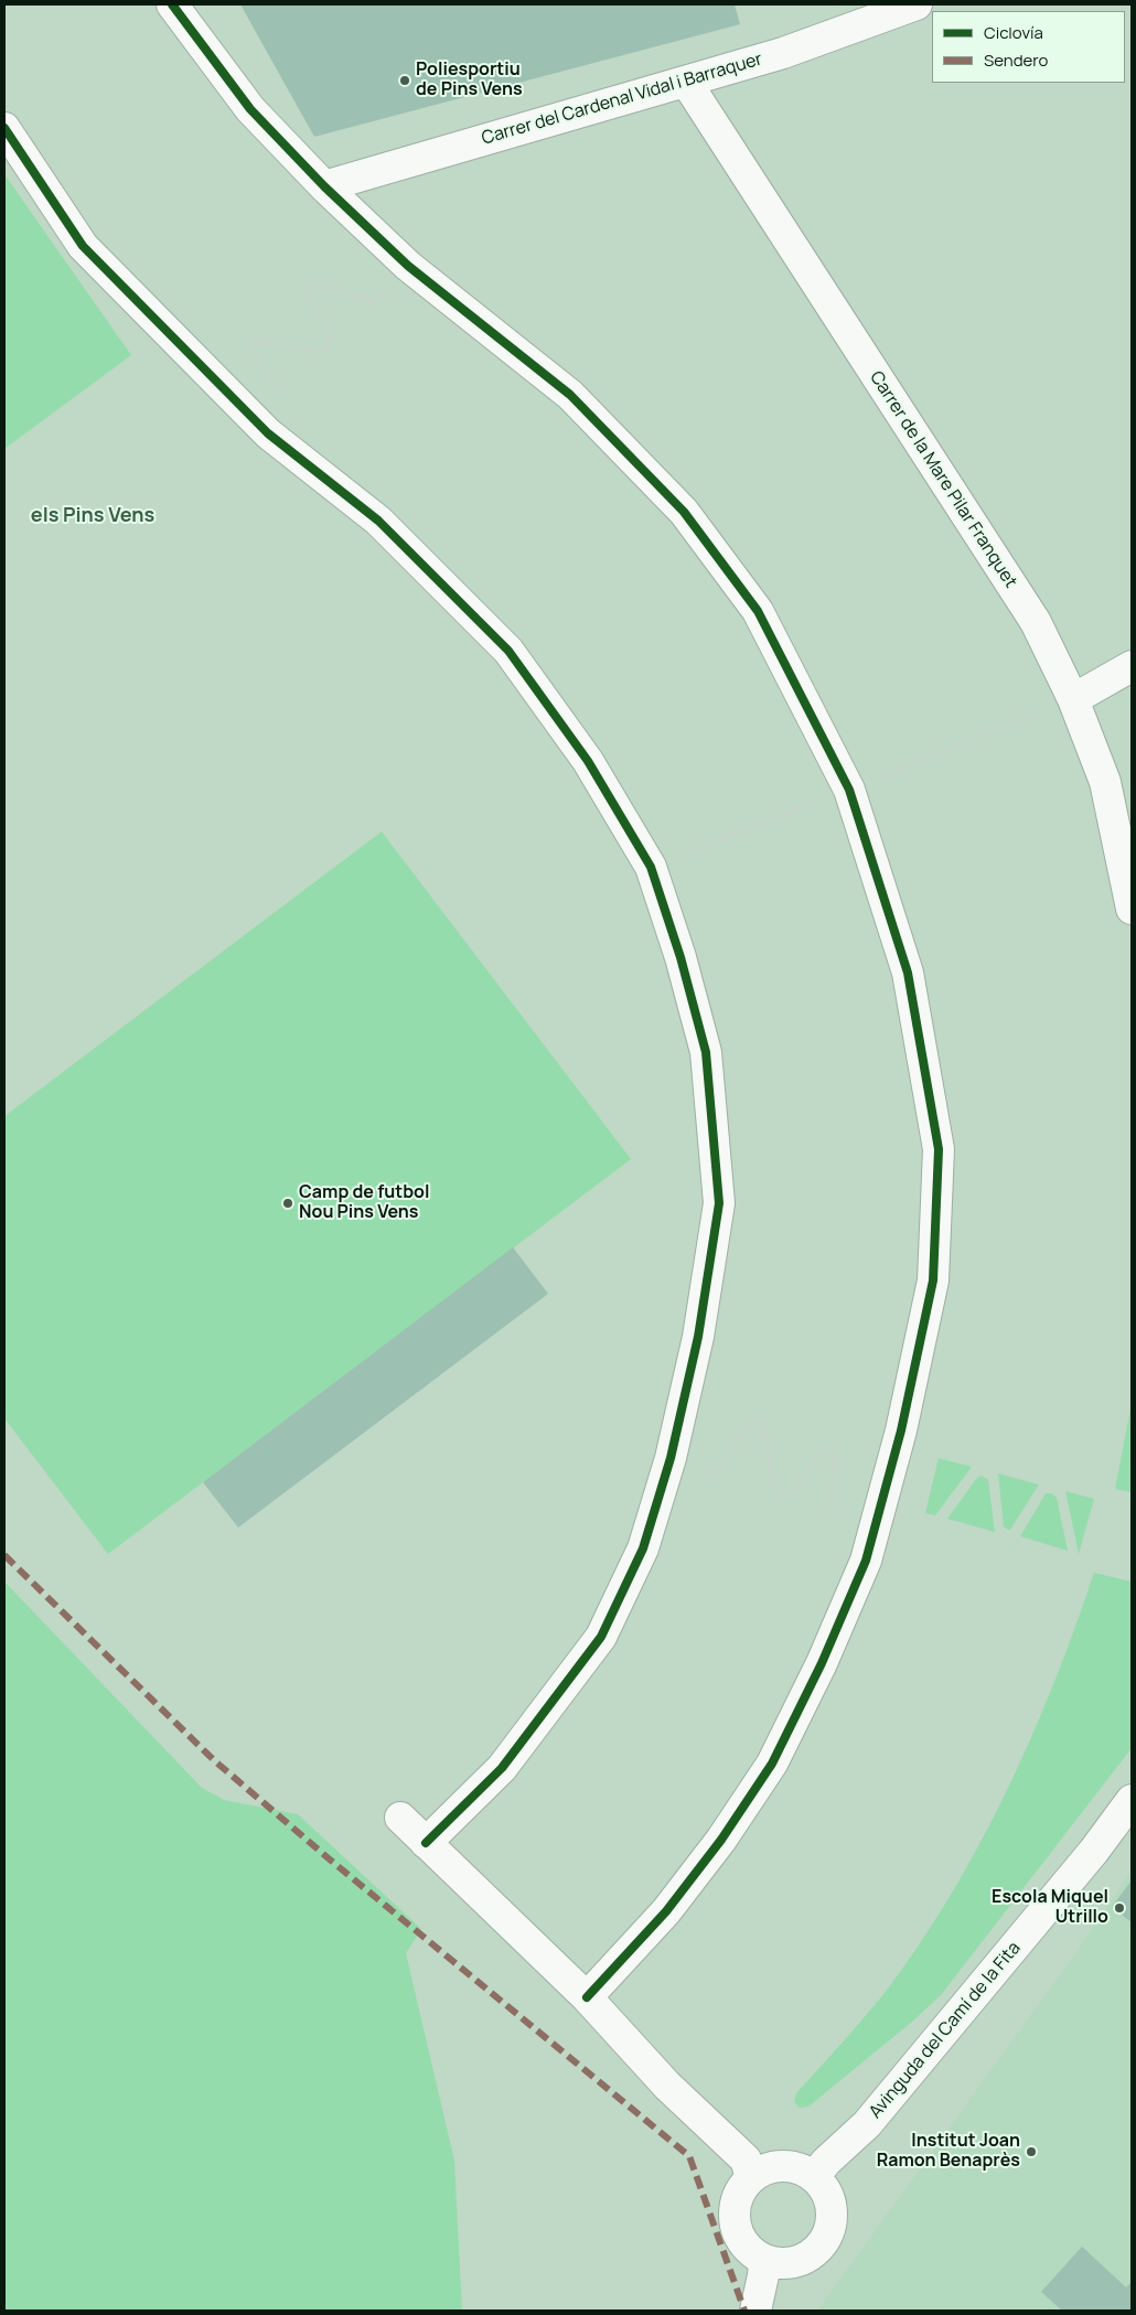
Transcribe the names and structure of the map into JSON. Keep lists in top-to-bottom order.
{
  "streets": {
    "street": ["Carrer del Cardenal Vidal i Barraquer", "Carrer de la Mare Pilar Franquet", "Avinguda del Camí de la Fita"]
  },
  "crossings": [
    ["Carrer del Cardenal Vidal i Barraquer", "Carrer de la Mare Pilar Franquet"]
  ],
  "districts": ["els Pins Vens"],
  "places": [
    "Poliesportiu de Pins Vens",
    "Camp de futbol Nou Pins Vens",
    "Escola Miquel Utrillo",
    "Institut Joan Ramon Benaprès"
  ],
  "legend": ["Ciclovía", "Sendero"]
}
